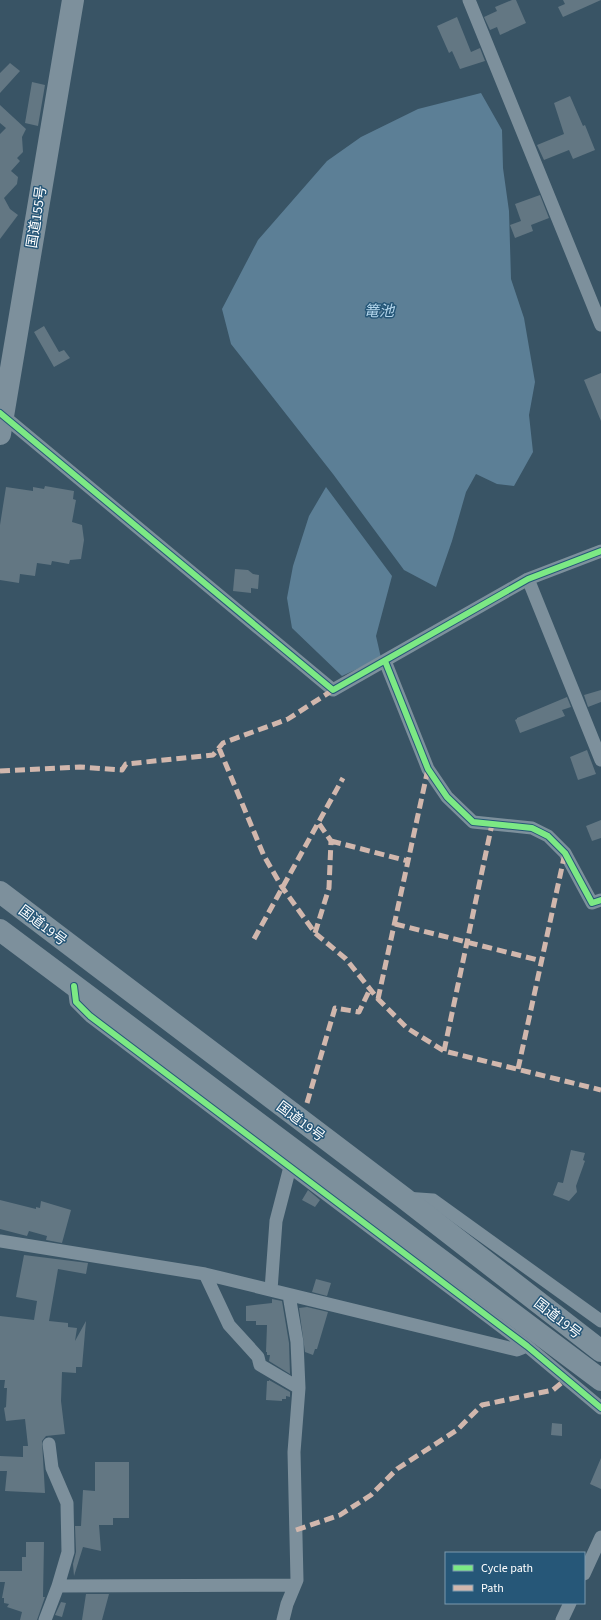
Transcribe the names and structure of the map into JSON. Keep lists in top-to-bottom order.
{
  "streets": {
    "highway": ["国道155号", "国道19号"]
  },
  "water": ["篭池"],
  "legend": ["Cycle path", "Path"]
}
